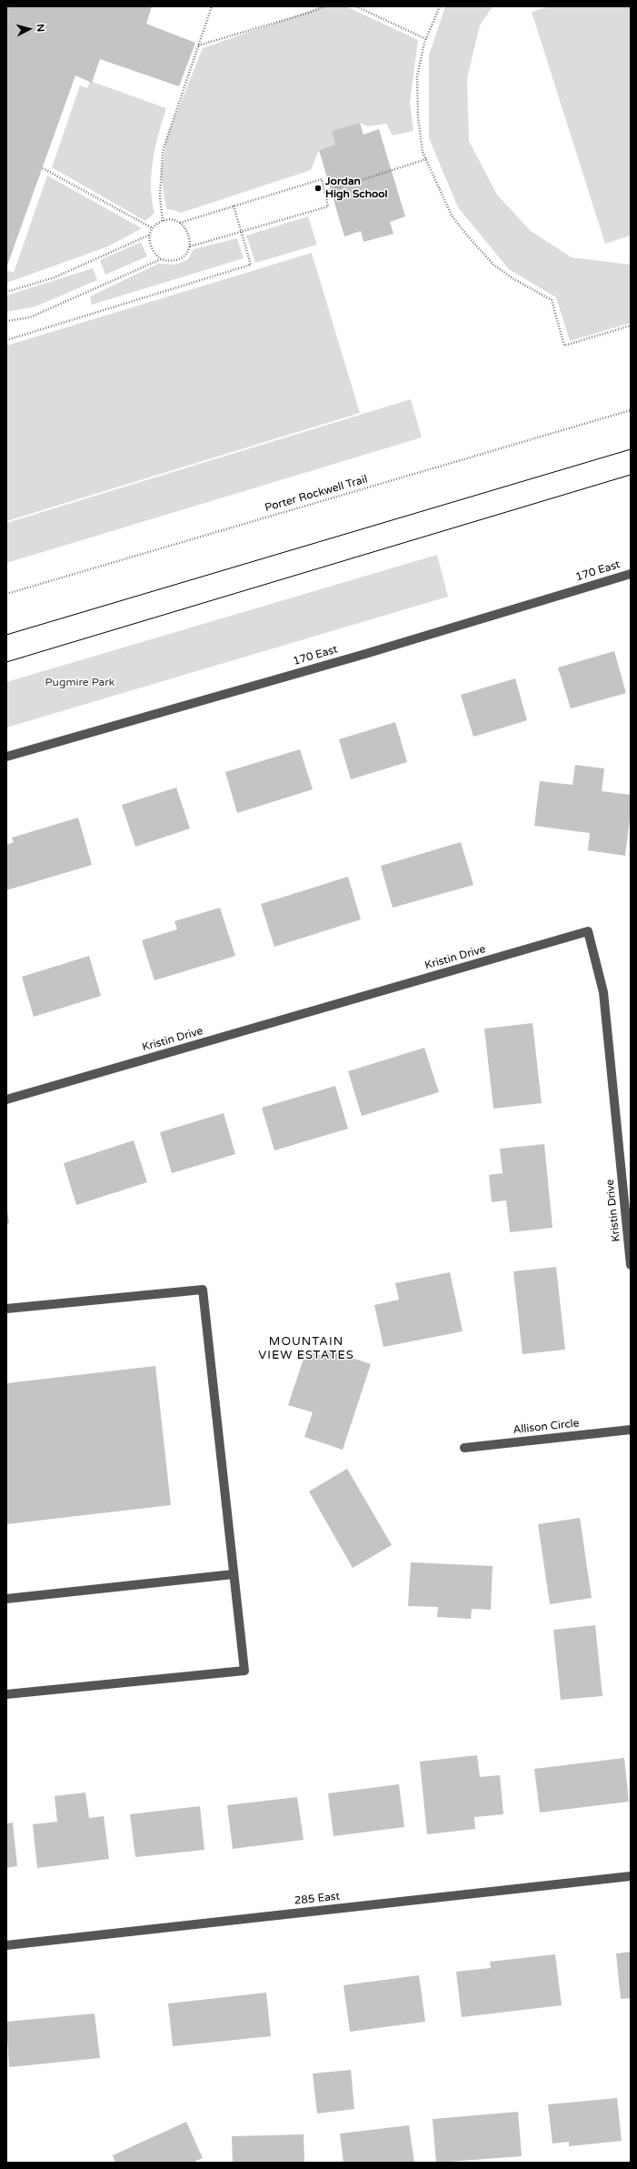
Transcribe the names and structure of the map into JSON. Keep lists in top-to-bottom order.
{
  "streets": {
    "street": [
      "170 East",
      "Kristin Drive",
      "Allison Circle",
      "285 East"
    ],
    "path": ["Porter Rockwell Trail"]
  },
  "districts": ["MOUNTAIN VIEW ESTATES"],
  "parks": ["Pugmire Park"],
  "places": ["Jordan High School"],
  "north": "right"
}
